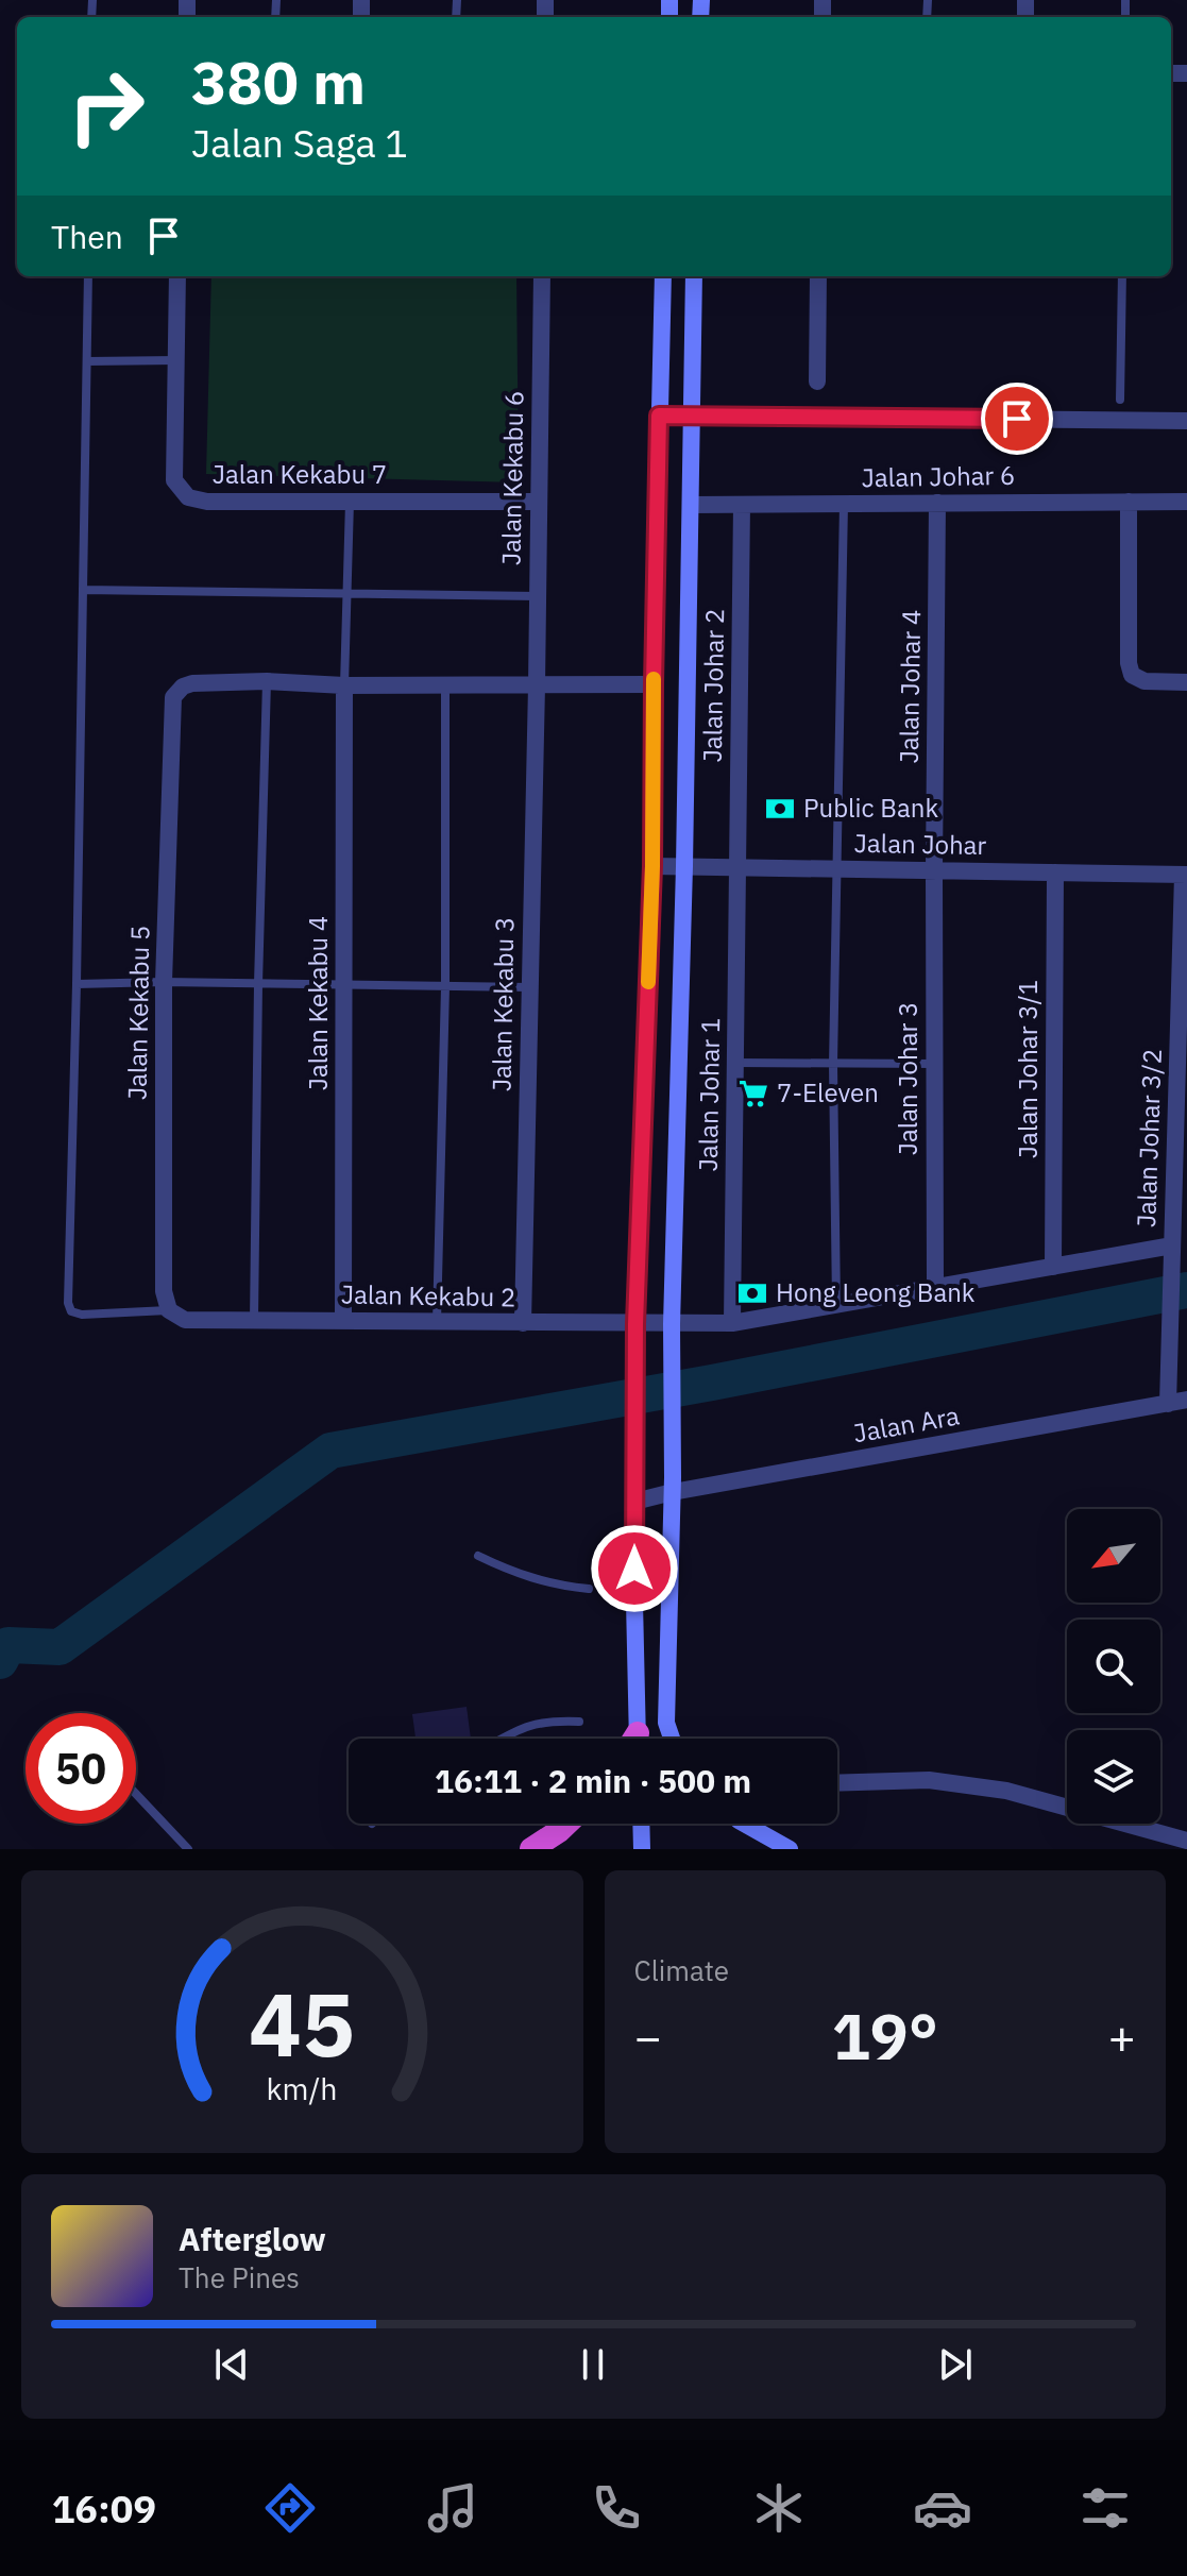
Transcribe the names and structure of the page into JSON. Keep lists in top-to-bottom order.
{
  "streets": {
    "street": [
      "Jalan Kekabu 7",
      "Jalan Johar 6",
      "Jalan Kekabu 6",
      "Jalan Johar 2",
      "Jalan Johar 4",
      "Jalan Johar",
      "Jalan Kekabu 4",
      "Jalan Kekabu 3",
      "Jalan Kekabu 5",
      "Jalan Johar 3/1",
      "Jalan Johar 3",
      "Jalan Johar 1",
      "Jalan Johar 3/2",
      "Jalan Kekabu 2",
      "Jalan Ara"
    ]
  },
  "crossings": [
    ["Jalan Kekabu 7", "Jalan Kekabu 6"],
    ["Jalan Johar 6", "Jalan Johar 2"],
    ["Jalan Johar 6", "Jalan Johar 4"],
    ["Jalan Kekabu 6", "Jalan Kekabu 3"],
    ["Jalan Johar 2", "Jalan Johar"],
    ["Jalan Johar 2", "Jalan Johar 1"],
    ["Jalan Johar 4", "Jalan Johar"],
    ["Jalan Johar 4", "Jalan Johar 3"],
    ["Jalan Johar", "Jalan Johar 3/1"],
    ["Jalan Johar", "Jalan Johar 3"],
    ["Jalan Johar", "Jalan Johar 1"],
    ["Jalan Johar", "Jalan Johar 3/2"],
    ["Jalan Kekabu 4", "Jalan Kekabu 2"],
    ["Jalan Kekabu 3", "Jalan Kekabu 2"],
    ["Jalan Kekabu 5", "Jalan Kekabu 2"],
    ["Jalan Johar 3/2", "Jalan Ara"]
  ],
  "places": {
    "bank": ["Public Bank", "Hong Leong Bank"],
    "supermarket": ["7-Eleven"]
  },
  "north": "bottom left",
  "page": {
    "turn": ["380 m", "Jalan Saga 1"],
    "then": "Then",
    "limit": "50",
    "trip": "16:11 · 2 min · 500 m",
    "tile": "Climate",
    "heat": ["−", "19°", "+"],
    "song": ["Afterglow", "The Pines"],
    "tabs": "16:09",
    "gauge": ["45", "km/h"]
  }
}
